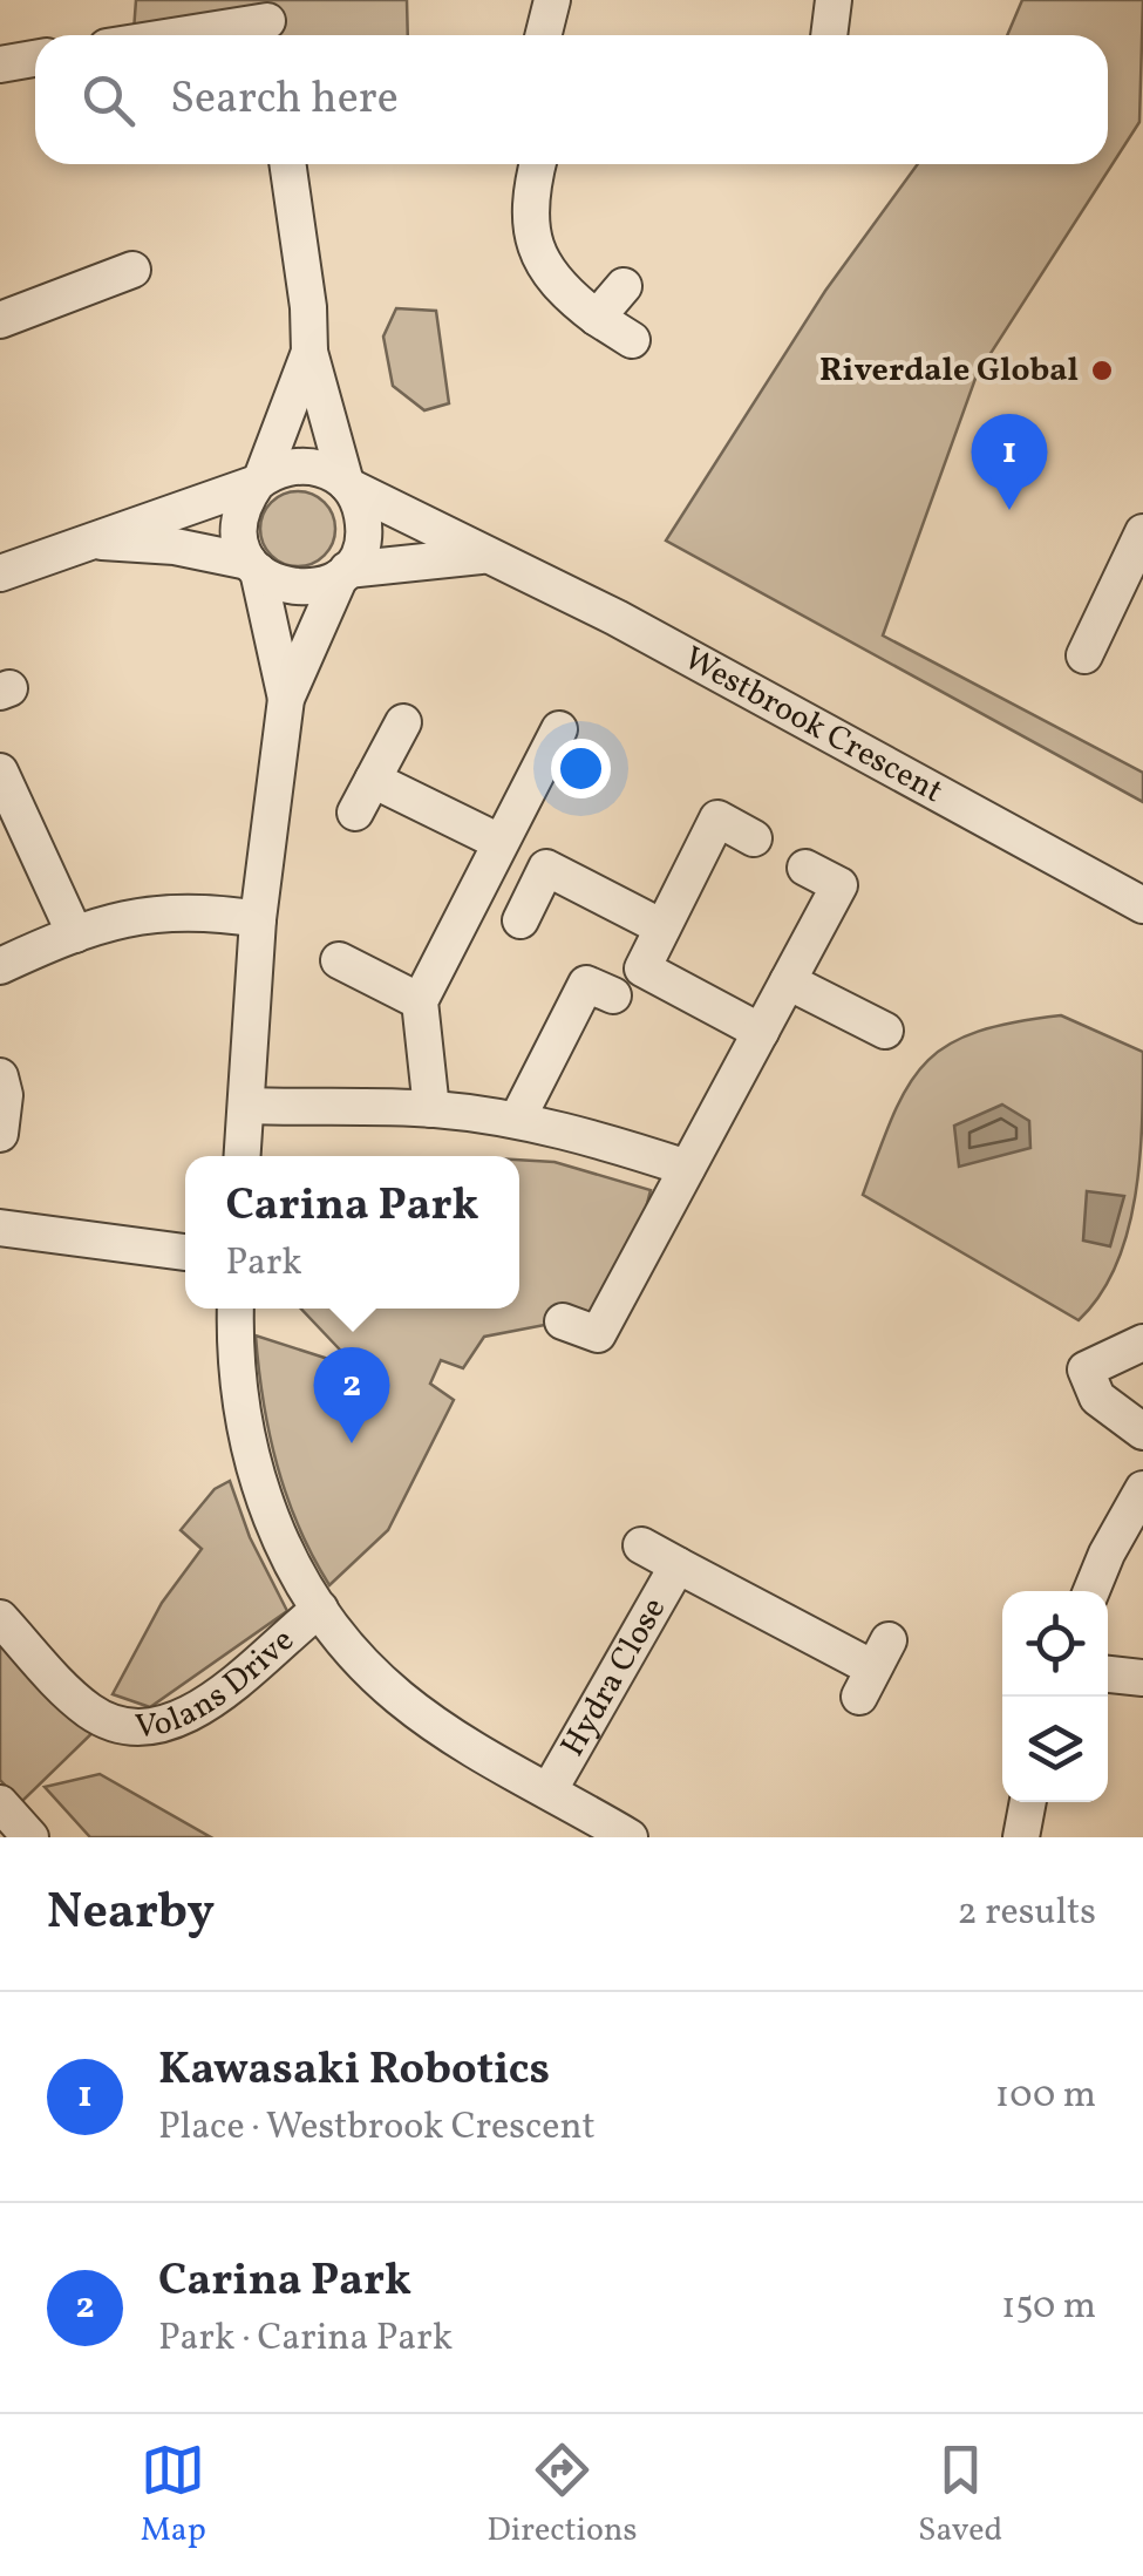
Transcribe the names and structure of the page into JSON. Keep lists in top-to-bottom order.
{
  "streets": {
    "street": ["Westbrook Crescent", "Volans Drive", "Hydra Close"]
  },
  "places": ["Riverdale Global"],
  "page": {
    "search": "Search here",
    "pins": ["1", "2"],
    "popup": ["Carina Park", "Park"],
    "heading": ["Nearby", "2 results"],
    "list": [
      {
        "mark": "1",
        "name": "Kawasaki Robotics",
        "note": "Place · Westbrook Crescent",
        "value": "100 m"
      },
      {
        "mark": "2",
        "name": "Carina Park",
        "note": "Park · Carina Park",
        "value": "150 m"
      }
    ],
    "nav": ["Map", "Directions", "Saved"]
  }
}
